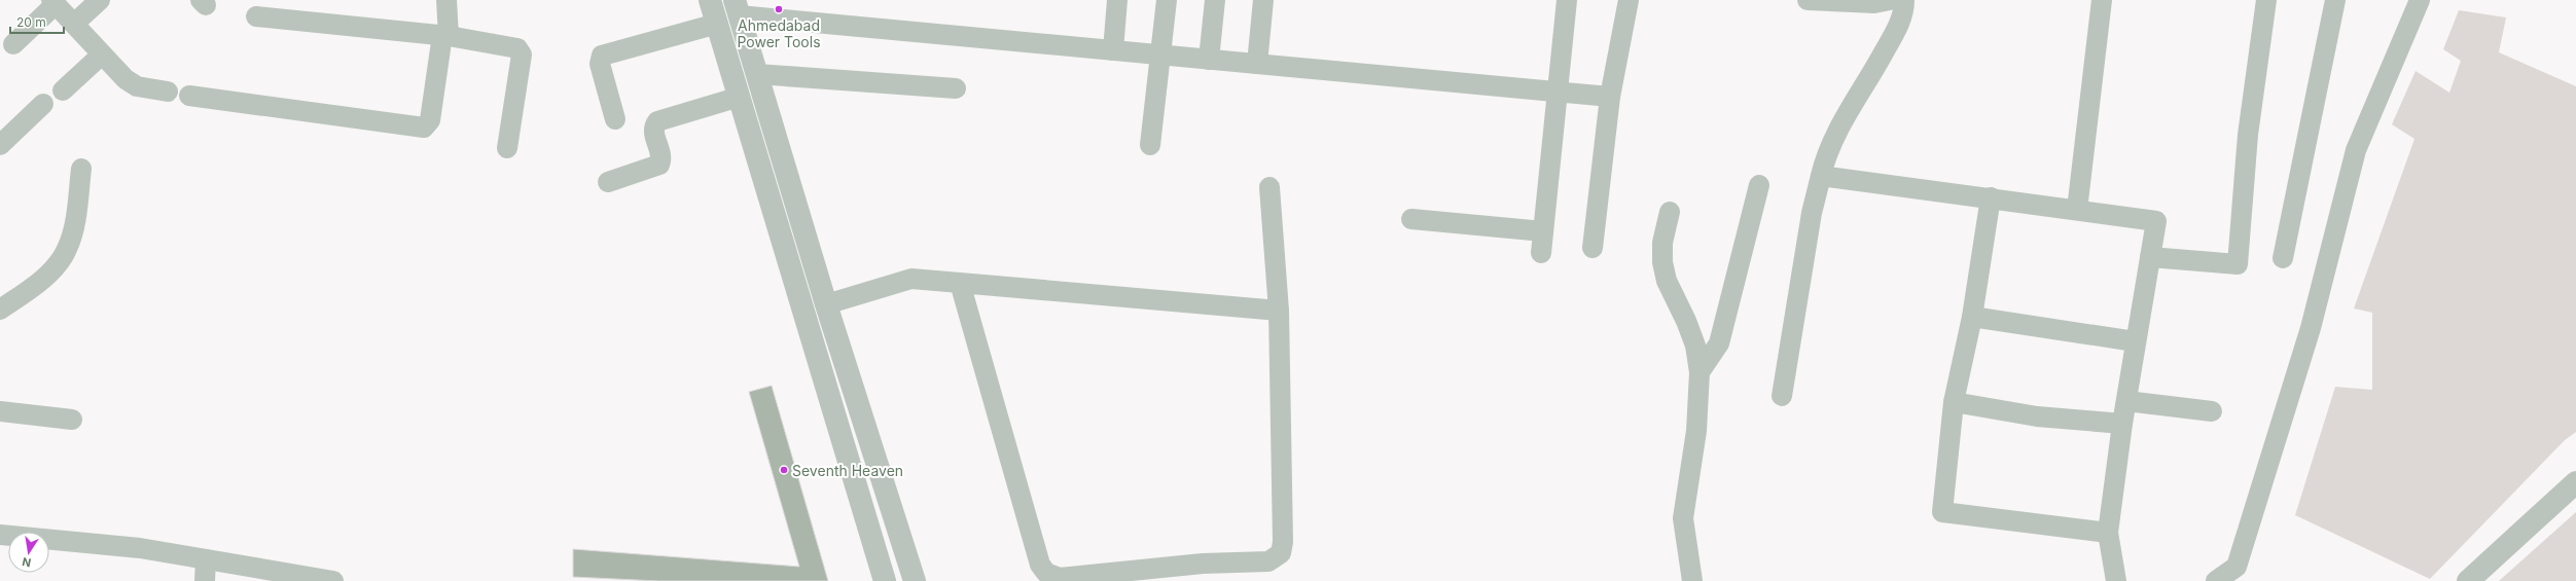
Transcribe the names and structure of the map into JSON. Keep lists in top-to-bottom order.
{
  "places": ["Ahmedabad Power Tools", "Seventh Heaven"],
  "scale_bar": "20 m",
  "north": "bottom"
}
